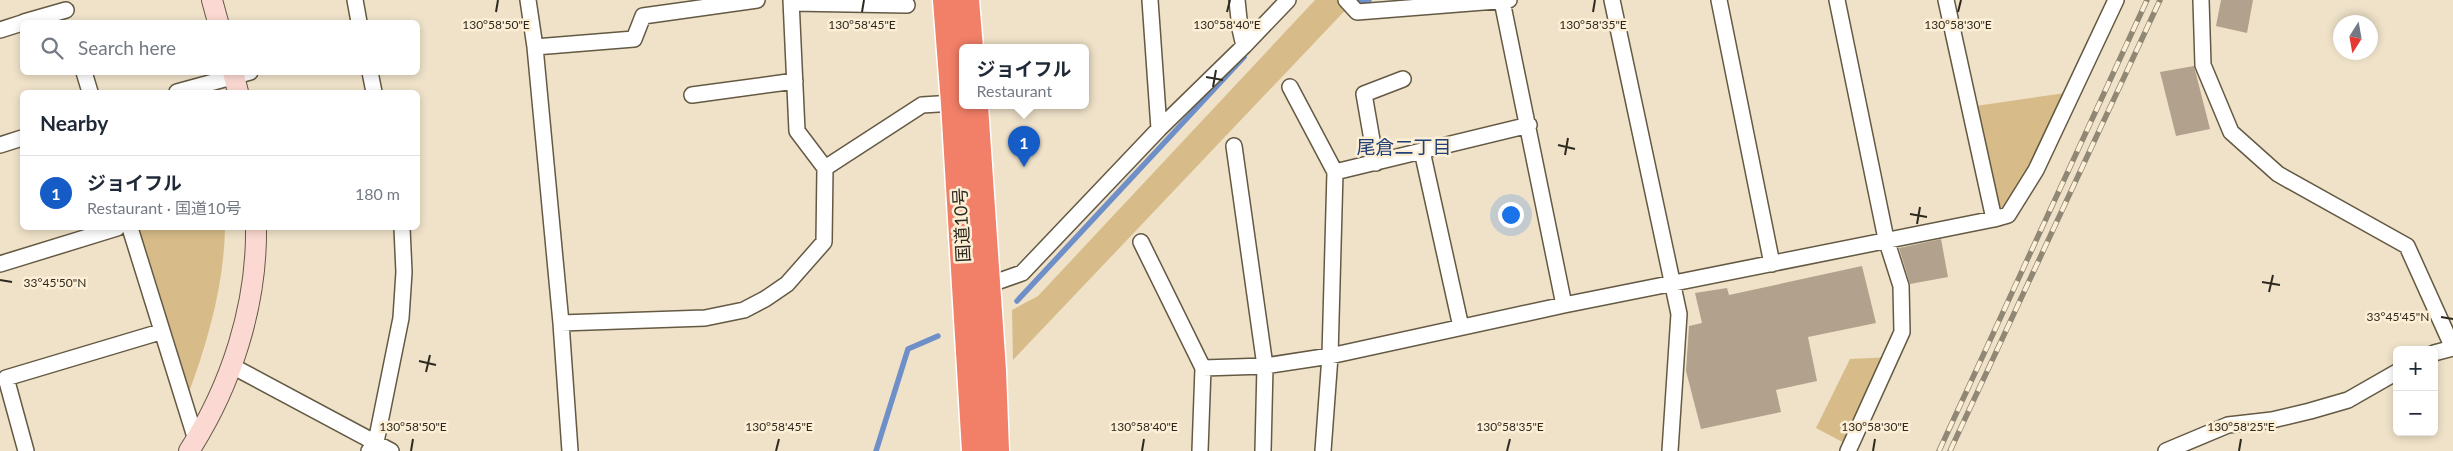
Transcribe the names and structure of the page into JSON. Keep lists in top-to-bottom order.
{
  "streets": {
    "highway": ["国道10号"]
  },
  "districts": ["尾倉二丁目"],
  "north": "bottom",
  "page": {
    "search": "Search here",
    "popup": ["ジョイフル", "Restaurant"],
    "heading": "Nearby",
    "pins": "1",
    "list": [
      {
        "mark": "1",
        "name": "ジョイフル",
        "note": "Restaurant · 国道10号",
        "value": "180 m"
      }
    ],
    "map_buttons": ["+", "−"]
  },
  "coordinates": [
    "130°58'50\"E",
    "130°58'45\"E",
    "130°58'40\"E",
    "130°58'35\"E",
    "130°58'30\"E",
    "33°45'50\"N",
    "33°45'45\"N",
    "130°58'25\"E"
  ]
}
